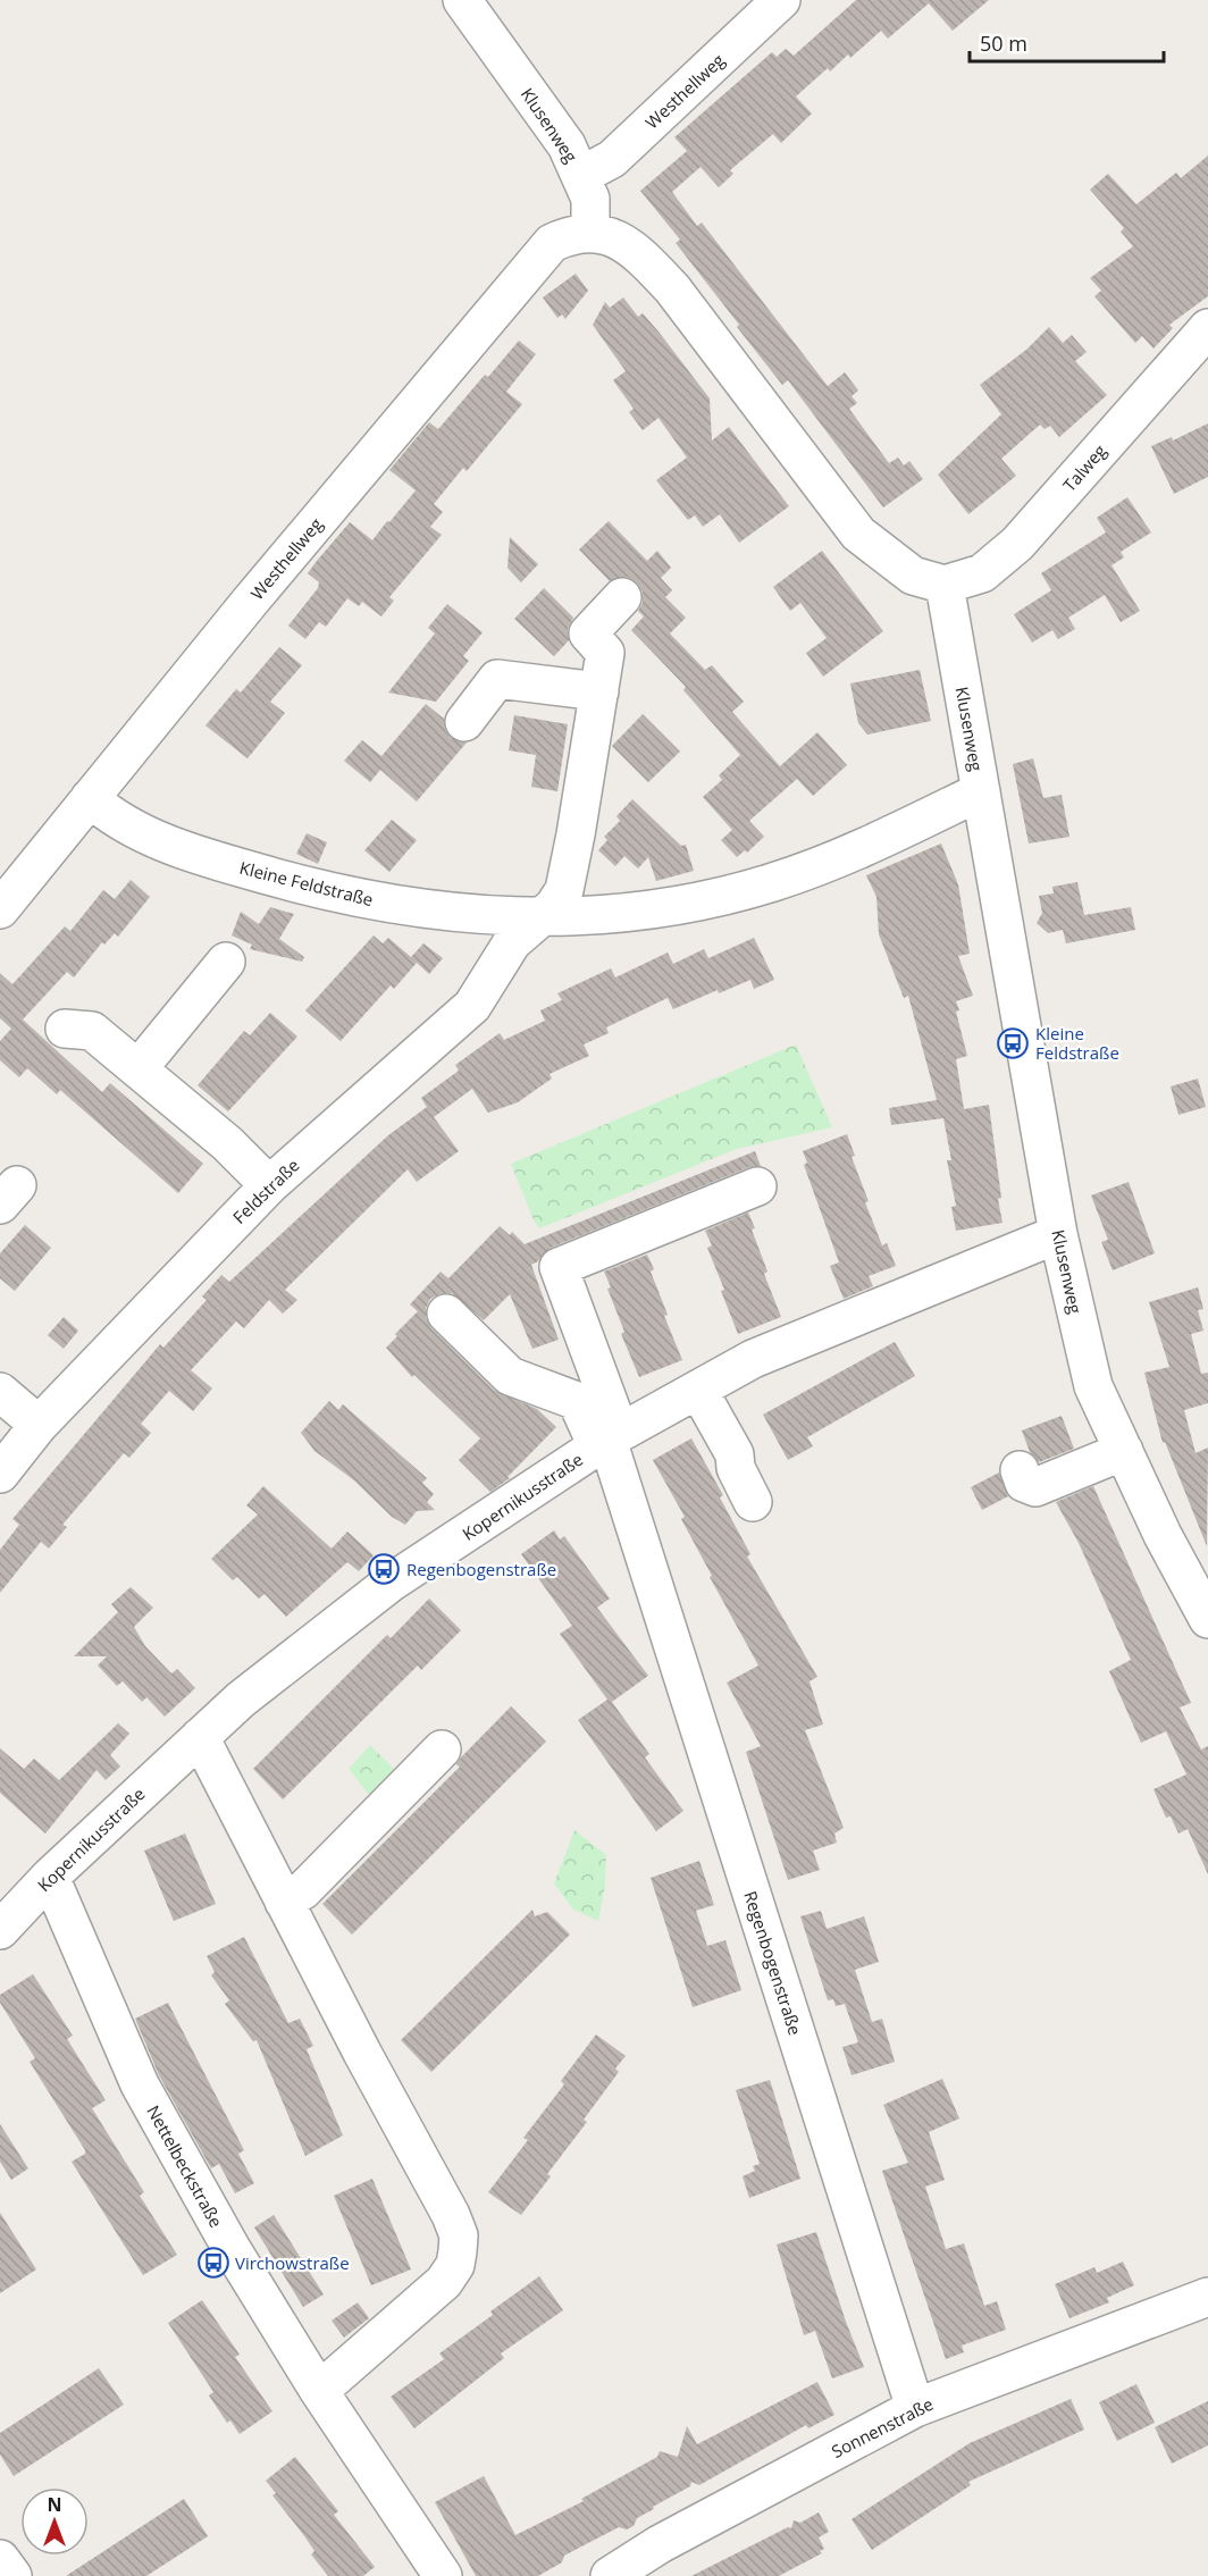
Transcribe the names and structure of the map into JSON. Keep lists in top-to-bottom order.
{
  "streets": {
    "street": [
      "Westhellweg",
      "Klusenweg",
      "Talweg",
      "Kleine Feldstraße",
      "Feldstraße",
      "Kopernikusstraße",
      "Regenbogenstraße",
      "Nettelbeckstraße",
      "Sonnenstraße"
    ]
  },
  "crossings": [
    ["Westhellweg", "Klusenweg"],
    ["Westhellweg", "Kleine Feldstraße"],
    ["Klusenweg", "Talweg"],
    ["Klusenweg", "Kleine Feldstraße"],
    ["Klusenweg", "Kopernikusstraße"],
    ["Kleine Feldstraße", "Feldstraße"],
    ["Kopernikusstraße", "Regenbogenstraße"],
    ["Kopernikusstraße", "Nettelbeckstraße"],
    ["Regenbogenstraße", "Sonnenstraße"]
  ],
  "places": {
    "bus stop": ["Kleine Feldstraße", "Regenbogenstraße", "Virchowstraße"]
  },
  "scale_bar": "50 m",
  "north": "top"
}
